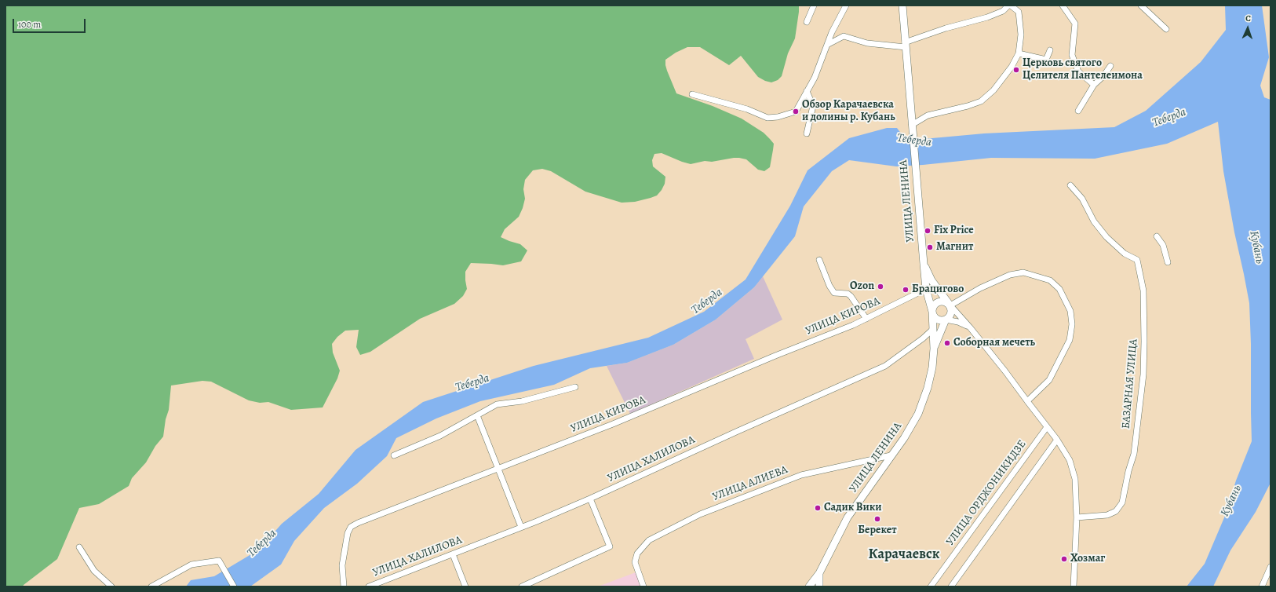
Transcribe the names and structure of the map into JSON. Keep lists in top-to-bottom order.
{
  "streets": {
    "main road": ["УЛИЦА ЛЕНИНА"],
    "street": [
      "УЛИЦА КИРОВА",
      "БАЗАРНАЯ УЛИЦА",
      "УЛИЦА ХАЛИЛОВА",
      "УЛИЦА АЛИЕВА",
      "УЛИЦА ОРДЖОНИКИДЗЕ"
    ]
  },
  "crossings": [
    ["УЛИЦА ЛЕНИНА", "УЛИЦА КИРОВА"],
    ["УЛИЦА ЛЕНИНА", "УЛИЦА ХАЛИЛОВА"],
    ["УЛИЦА ЛЕНИНА", "УЛИЦА АЛИЕВА"]
  ],
  "districts": ["Карачаевск"],
  "water": ["Теберда", "Кубань"],
  "places": [
    "Церковь святого Целителя Пантелеимона",
    "Обзор Карачаевска и долины р. Кубань",
    "Fix Price",
    "Магнит",
    "Ozon",
    "Брацигово",
    "Соборная мечеть",
    "Садик Вики",
    "Берекет",
    "Хозмаг"
  ],
  "scale_bar": "100 m",
  "north": "top"
}
